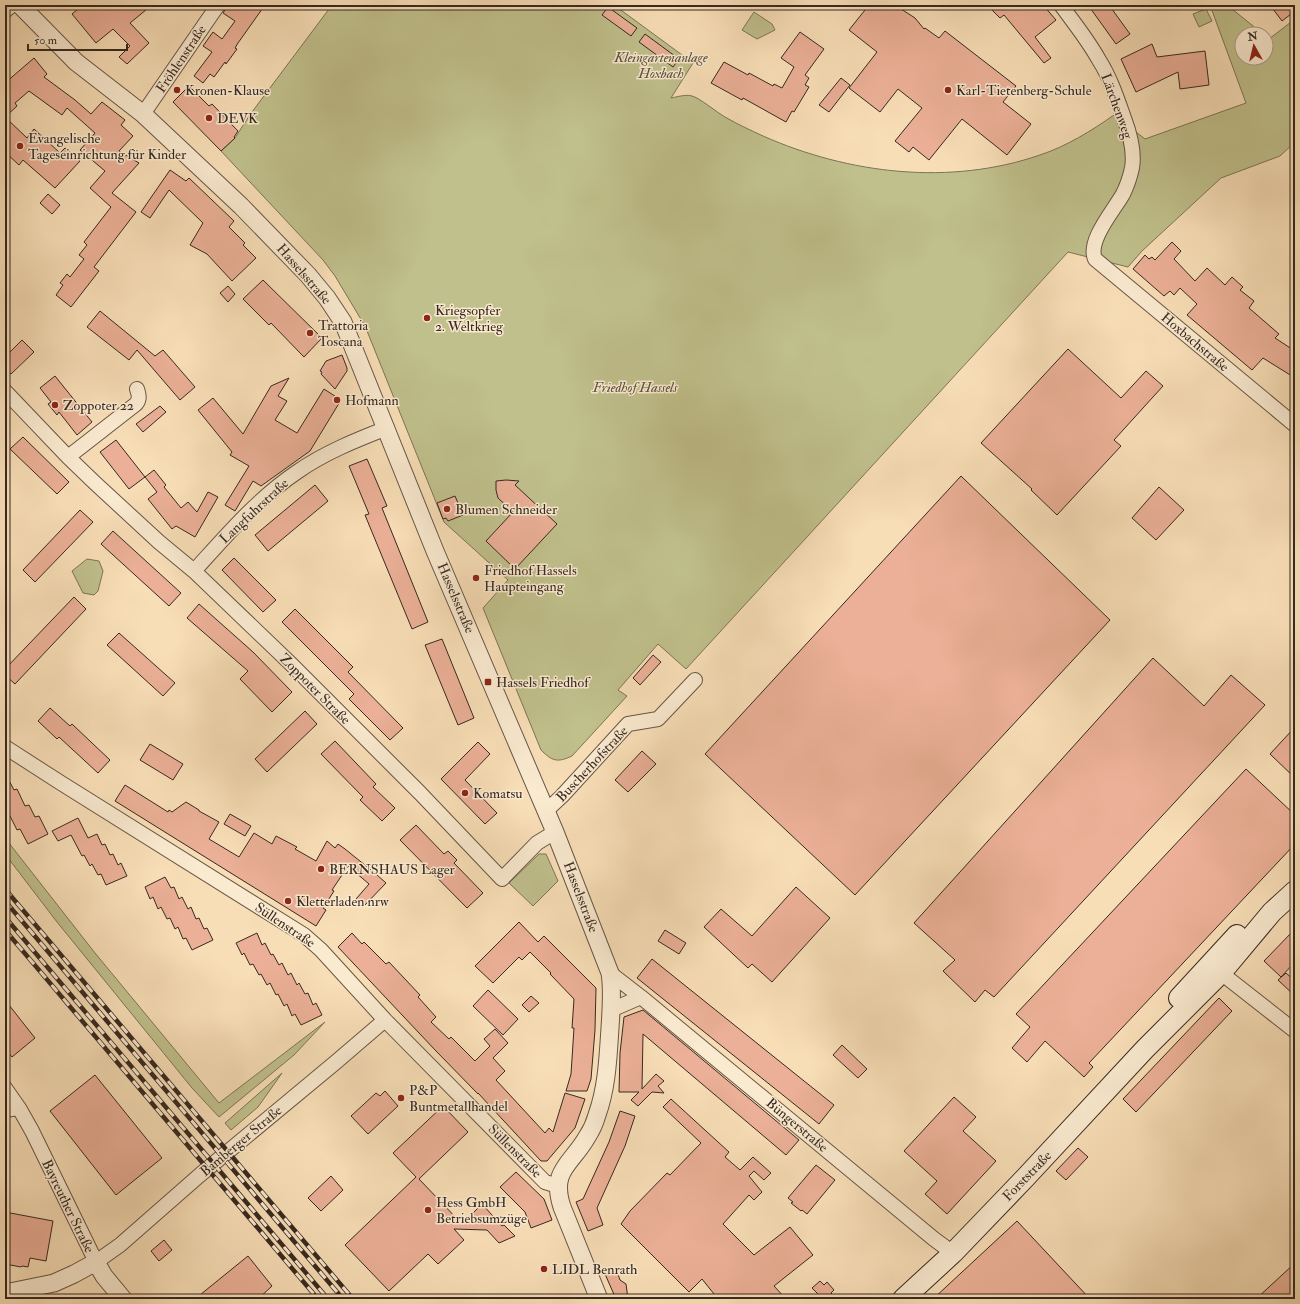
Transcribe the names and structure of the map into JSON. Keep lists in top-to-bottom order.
{
  "streets": {
    "main road": ["Forststraße"],
    "street": [
      "Fröhlenstraße",
      "Lärchenweg",
      "Hasselsstraße",
      "Hoxbachstraße",
      "Langfuhrstraße",
      "Zoppoter Straße",
      "Buscherhofstraße",
      "Süllenstraße",
      "Büngerstraße",
      "Bamberger Straße",
      "Bayreuther Straße"
    ]
  },
  "crossings": [
    ["Fröhlenstraße", "Hasselsstraße"],
    ["Lärchenweg", "Hoxbachstraße"],
    ["Hasselsstraße", "Langfuhrstraße"],
    ["Hasselsstraße", "Zoppoter Straße"],
    ["Hasselsstraße", "Buscherhofstraße"],
    ["Hasselsstraße", "Süllenstraße"],
    ["Hasselsstraße", "Büngerstraße"],
    ["Langfuhrstraße", "Zoppoter Straße"],
    ["Süllenstraße", "Bamberger Straße"],
    ["Büngerstraße", "Forststraße"],
    ["Bamberger Straße", "Bayreuther Straße"]
  ],
  "parks": ["Kleingartenanlage Hoxbach", "Friedhof Hassels"],
  "places": {
    "other": [
      "Kronen-Klause",
      "Karl-Tietenberg-Schule",
      "DEVK",
      "Evangelische Tageseinrichtung für Kinder",
      "Kriegsopfer 2. Weltkrieg",
      "Trattoria Toscana",
      "Hofmann",
      "Zoppoter 22",
      "Blumen Schneider",
      "Friedhof Hassels Haupteingang",
      "Komatsu",
      "BERNSHAUS Lager",
      "Kletterladen nrw",
      "P&P Buntmetallhandel",
      "Hess GmbH Betriebsumzüge",
      "LIDL Benrath"
    ],
    "transit": ["Hassels Friedhof"]
  },
  "scale_bar": "50 m",
  "north": "top"
}
